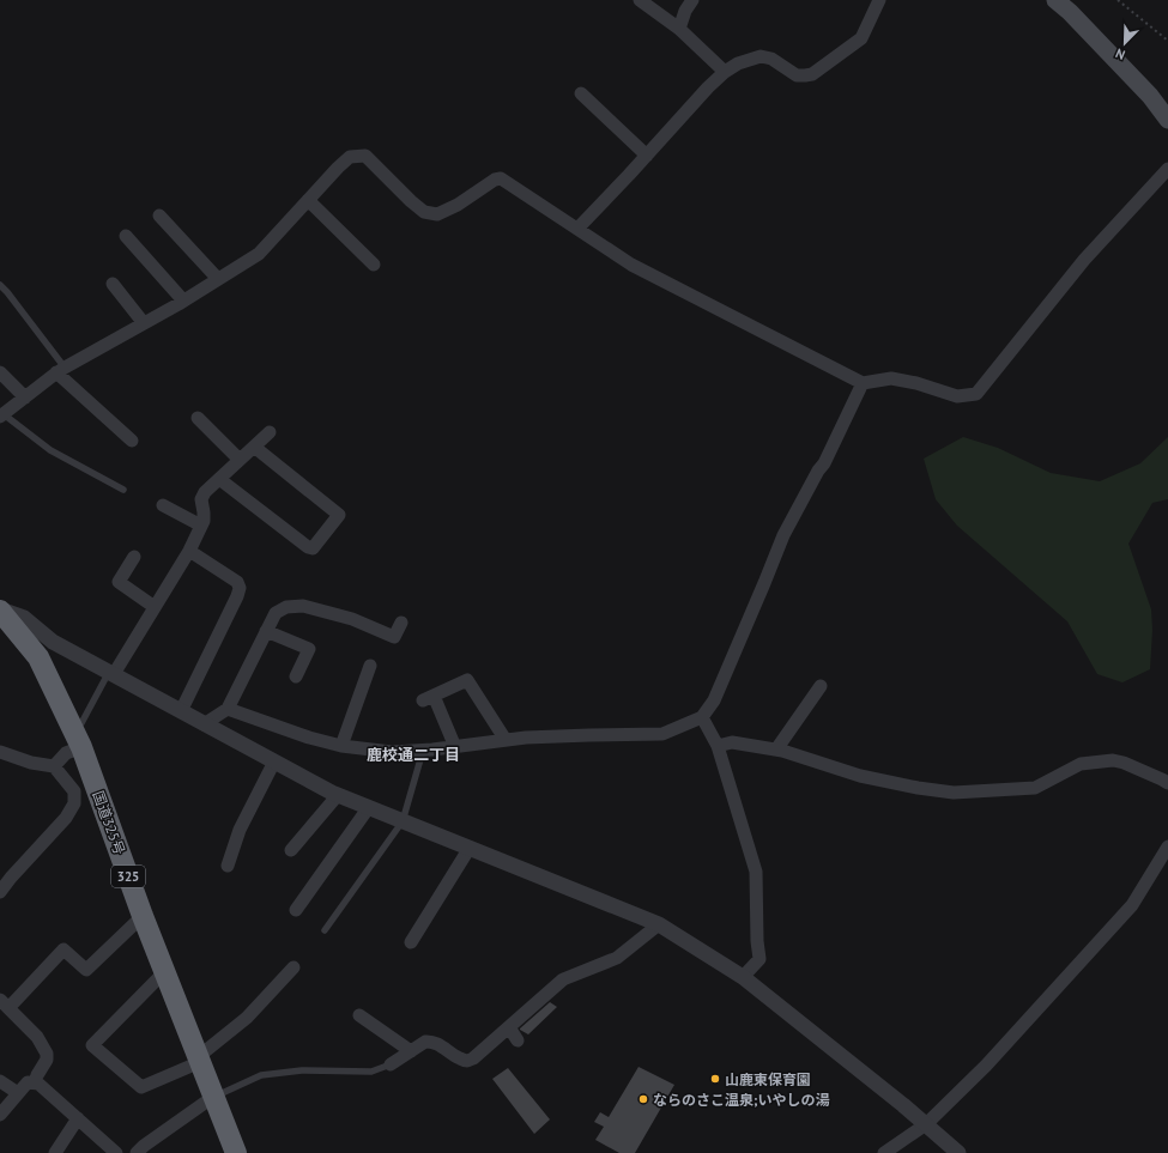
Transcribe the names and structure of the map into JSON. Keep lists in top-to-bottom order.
{
  "streets": {
    "highway": ["国道325号", "325"]
  },
  "districts": ["鹿校通二丁目"],
  "places": ["山鹿東保育園", "ならのさこ温泉;いやしの湯"],
  "north": "bottom left"
}
